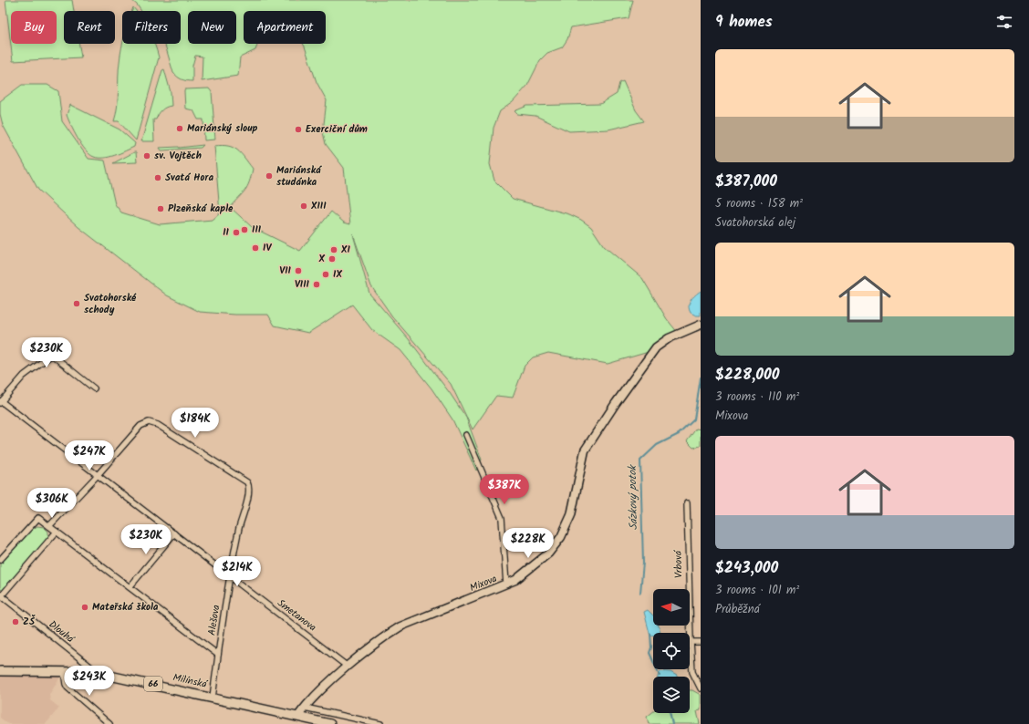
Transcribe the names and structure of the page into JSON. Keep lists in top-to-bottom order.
{
  "streets": {
    "main road": ["Milínská", "66"],
    "street": [
      "Vrbová",
      "Mixova",
      "Smetanova",
      "Alešova",
      "Dlouhá"
    ]
  },
  "crossings": [
    ["Mixova", "Smetanova"],
    ["Mixova", "Milínská"],
    ["Smetanova", "Alešova"],
    ["Alešova", "Milínská"],
    ["Dlouhá", "Milínská"]
  ],
  "water": ["Sázkový potok"],
  "places": [
    "Mariánský sloup",
    "Exerciční dům",
    "sv. Vojtěch",
    "Mariánská studánka",
    "Svatá Hora",
    "XIII",
    "Plzeňská kaple",
    "III",
    "II",
    "IV",
    "XI",
    "X",
    "VII",
    "IX",
    "VIII",
    "Svatohorské schody",
    "Mateřská škola",
    "ZŠ"
  ],
  "north": "left",
  "page": {
    "heading": "9 homes",
    "chip": [
      "Buy",
      "Rent",
      "Filters",
      "New",
      "Apartment"
    ],
    "list": [
      {
        "name": "$387,000",
        "note": "5 rooms · 158 m² · Svatohorská alej"
      },
      {
        "name": "$228,000",
        "note": "3 rooms · 110 m² · Mixova"
      },
      {
        "name": "$243,000",
        "note": "3 rooms · 101 m² · Průběžná"
      }
    ],
    "price": [
      "$230K",
      "$184K",
      "$247K",
      "$387K",
      "$306K",
      "$230K",
      "$228K",
      "$214K",
      "$243K"
    ]
  }
}
